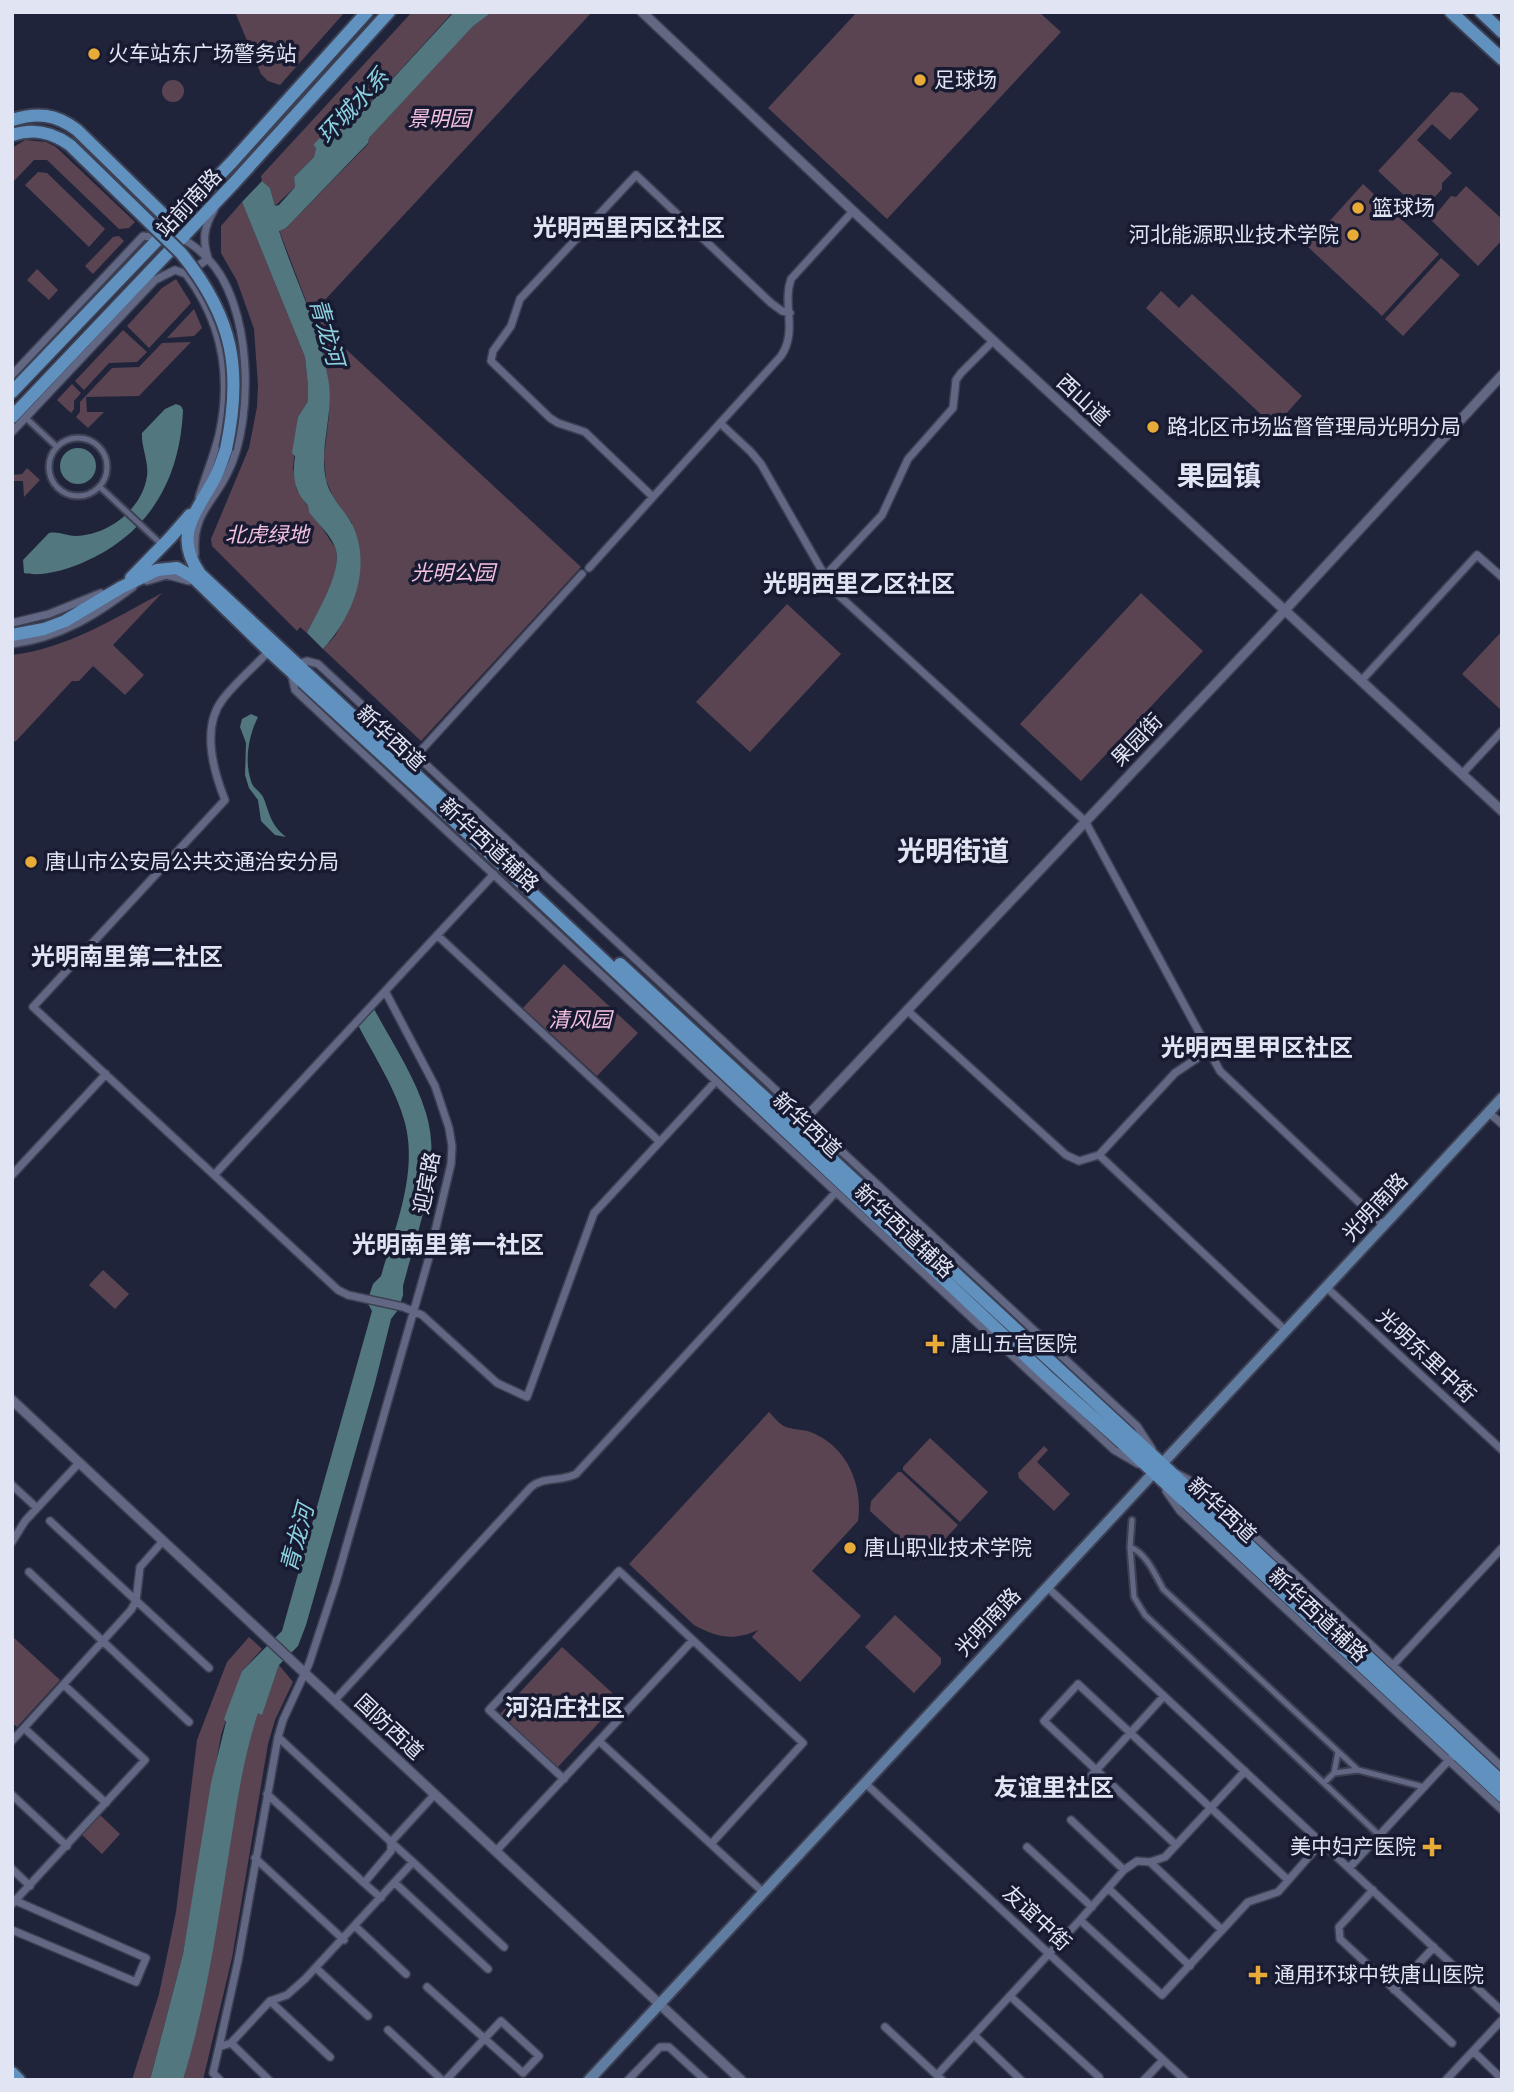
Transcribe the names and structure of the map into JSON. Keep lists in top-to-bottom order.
{
  "streets": {
    "main road": ["站前南路", "新华西道", "光明南路"],
    "street": [
      "西山道",
      "果园街",
      "新华西道辅路",
      "迎宾路",
      "光明东里中街",
      "国防西道",
      "友谊中街"
    ]
  },
  "crossings": [
    ["西山道", "果园街"],
    ["新华西道", "果园街"],
    ["新华西道", "新华西道辅路"],
    ["新华西道", "光明南路"],
    ["果园街", "新华西道辅路"],
    ["新华西道辅路", "光明南路"],
    ["迎宾路", "国防西道"],
    ["光明南路", "光明东里中街"],
    ["光明南路", "国防西道"],
    ["光明南路", "友谊中街"]
  ],
  "districts": [
    "光明西里丙区社区",
    "果园镇",
    "光明西里乙区社区",
    "光明街道",
    "光明南里第二社区",
    "光明西里甲区社区",
    "光明南里第一社区",
    "河沿庄社区",
    "友谊里社区"
  ],
  "water": ["环城水系", "青龙河"],
  "parks": [
    "景明园",
    "北虎绿地",
    "光明公园",
    "清风园"
  ],
  "places": {
    "other": [
      "火车站东广场警务站",
      "足球场",
      "篮球场",
      "河北能源职业技术学院",
      "路北区市场监督管理局光明分局",
      "唐山市公安局公共交通治安分局",
      "唐山职业技术学院"
    ],
    "health": ["唐山五官医院", "美中妇产医院", "通用环球中铁唐山医院"]
  }
}
